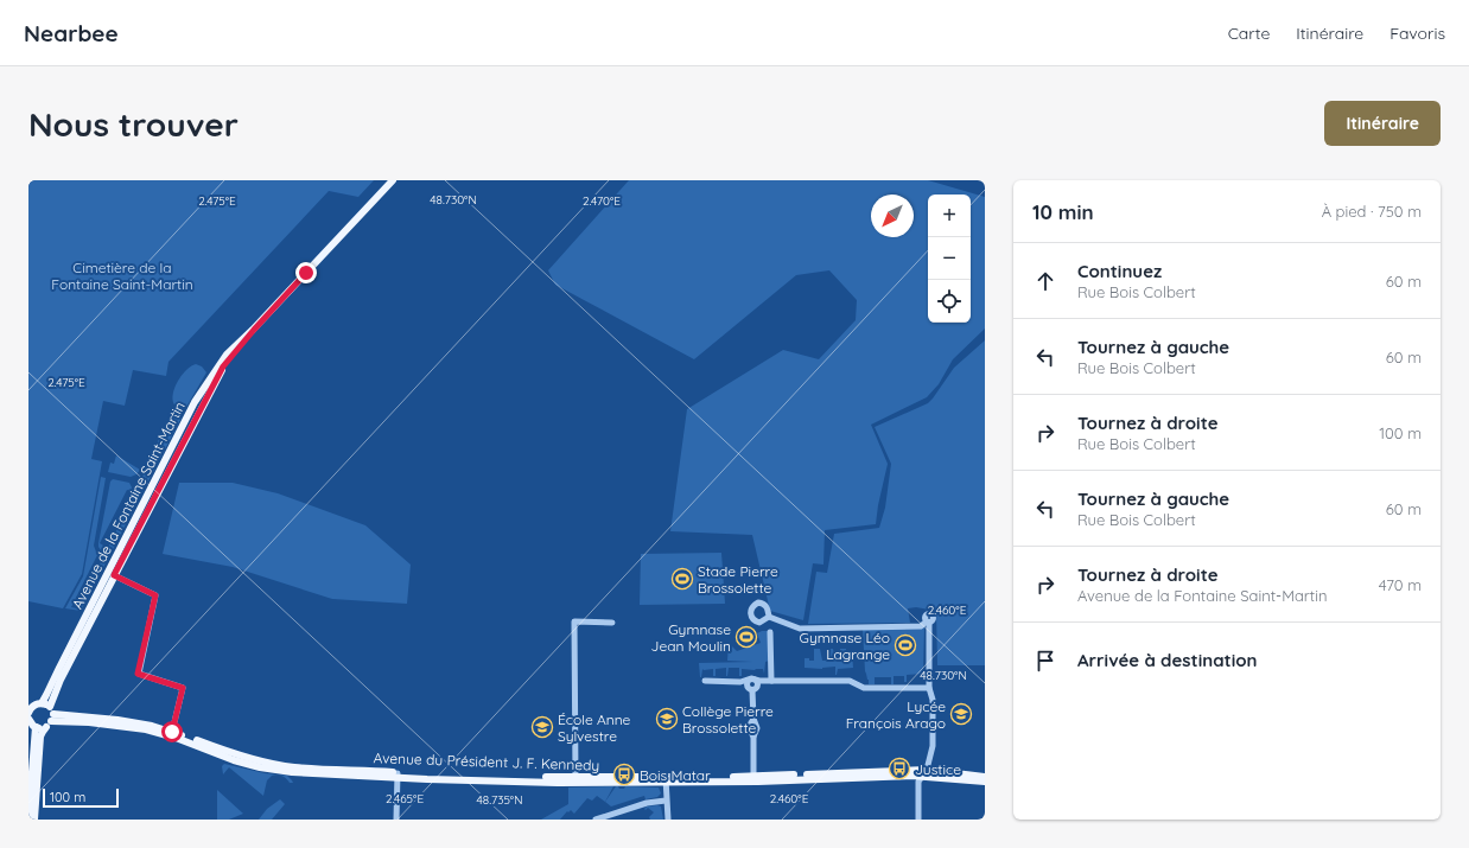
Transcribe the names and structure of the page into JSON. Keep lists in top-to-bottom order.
{
  "streets": {
    "main road": ["Avenue de la Fontaine Saint-Martin", "Avenue du Président J. F. Kennedy"]
  },
  "crossings": [
    ["Avenue de la Fontaine Saint-Martin", "Avenue du Président J. F. Kennedy"]
  ],
  "parks": ["Cimetière de la Fontaine Saint-Martin"],
  "places": {
    "sports": ["Stade Pierre Brossolette", "Gymnase Jean Moulin", "Gymnase Léo Lagrange"],
    "school or university": ["Lycée François Arago", "Collège Pierre Brossolette", "École Anne Sylvestre"],
    "bus stop": ["Justice", "Bois Matar"]
  },
  "scale_bar": "100 m",
  "north": "bottom left",
  "page": {
    "header": "Nearbee",
    "nav": ["Carte", "Itinéraire", "Favoris"],
    "buttons": "Itinéraire",
    "title": "Nous trouver",
    "heading": ["10 min", "À pied · 750 m"],
    "map_buttons": ["+", "−"],
    "list": [
      ["Continuez", "Rue Bois Colbert", "60 m"],
      ["Tournez à gauche", "Rue Bois Colbert", "60 m"],
      ["Tournez à droite", "Rue Bois Colbert", "100 m"],
      ["Tournez à gauche", "Rue Bois Colbert", "60 m"],
      ["Tournez à droite", "Avenue de la Fontaine Saint-Martin", "470 m"],
      "Arrivée à destination"
    ],
    "scale": "100 m"
  },
  "coordinates": [
    "48.730°N",
    "2.475°E",
    "2.470°E",
    "2.460°E",
    "2.465°E",
    "48.735°N"
  ]
}
